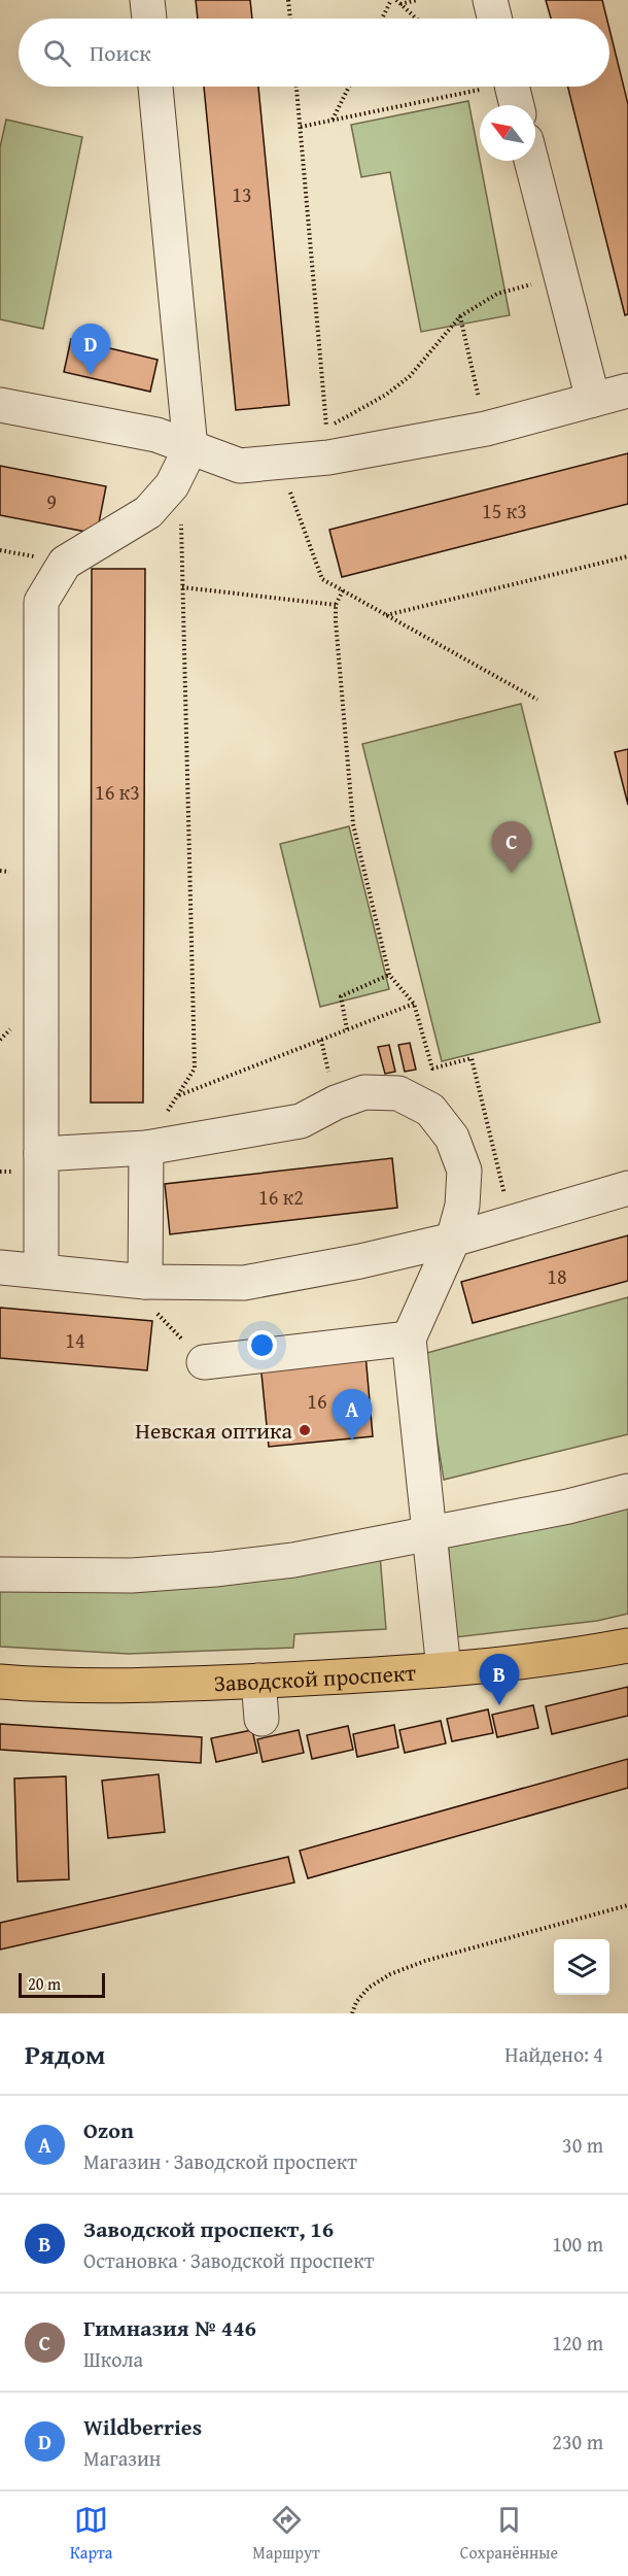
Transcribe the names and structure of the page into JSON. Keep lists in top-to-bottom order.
{
  "streets": {
    "main road": ["Заводской проспект"]
  },
  "places": ["Невская оптика"],
  "house_numbers": [
    "13",
    "9",
    "15 к3",
    "16 к3",
    "16 к2",
    "18",
    "14",
    "16"
  ],
  "scale_bar": "20 m",
  "north": "top left",
  "page": {
    "search": "Поиск",
    "pins": [
      "D",
      "C",
      "A",
      "B"
    ],
    "scale": "20 m",
    "heading": ["Рядом", "Найдено: 4"],
    "list": [
      {
        "mark": "A",
        "name": "Ozon",
        "note": "Магазин · Заводской проспект",
        "value": "30 m"
      },
      {
        "mark": "B",
        "name": "Заводской проспект, 16",
        "note": "Остановка · Заводской проспект",
        "value": "100 m"
      },
      {
        "mark": "C",
        "name": "Гимназия № 446",
        "note": "Школа",
        "value": "120 m"
      },
      {
        "mark": "D",
        "name": "Wildberries",
        "note": "Магазин",
        "value": "230 m"
      }
    ],
    "nav": ["Карта", "Маршрут", "Сохранённые"]
  }
}
